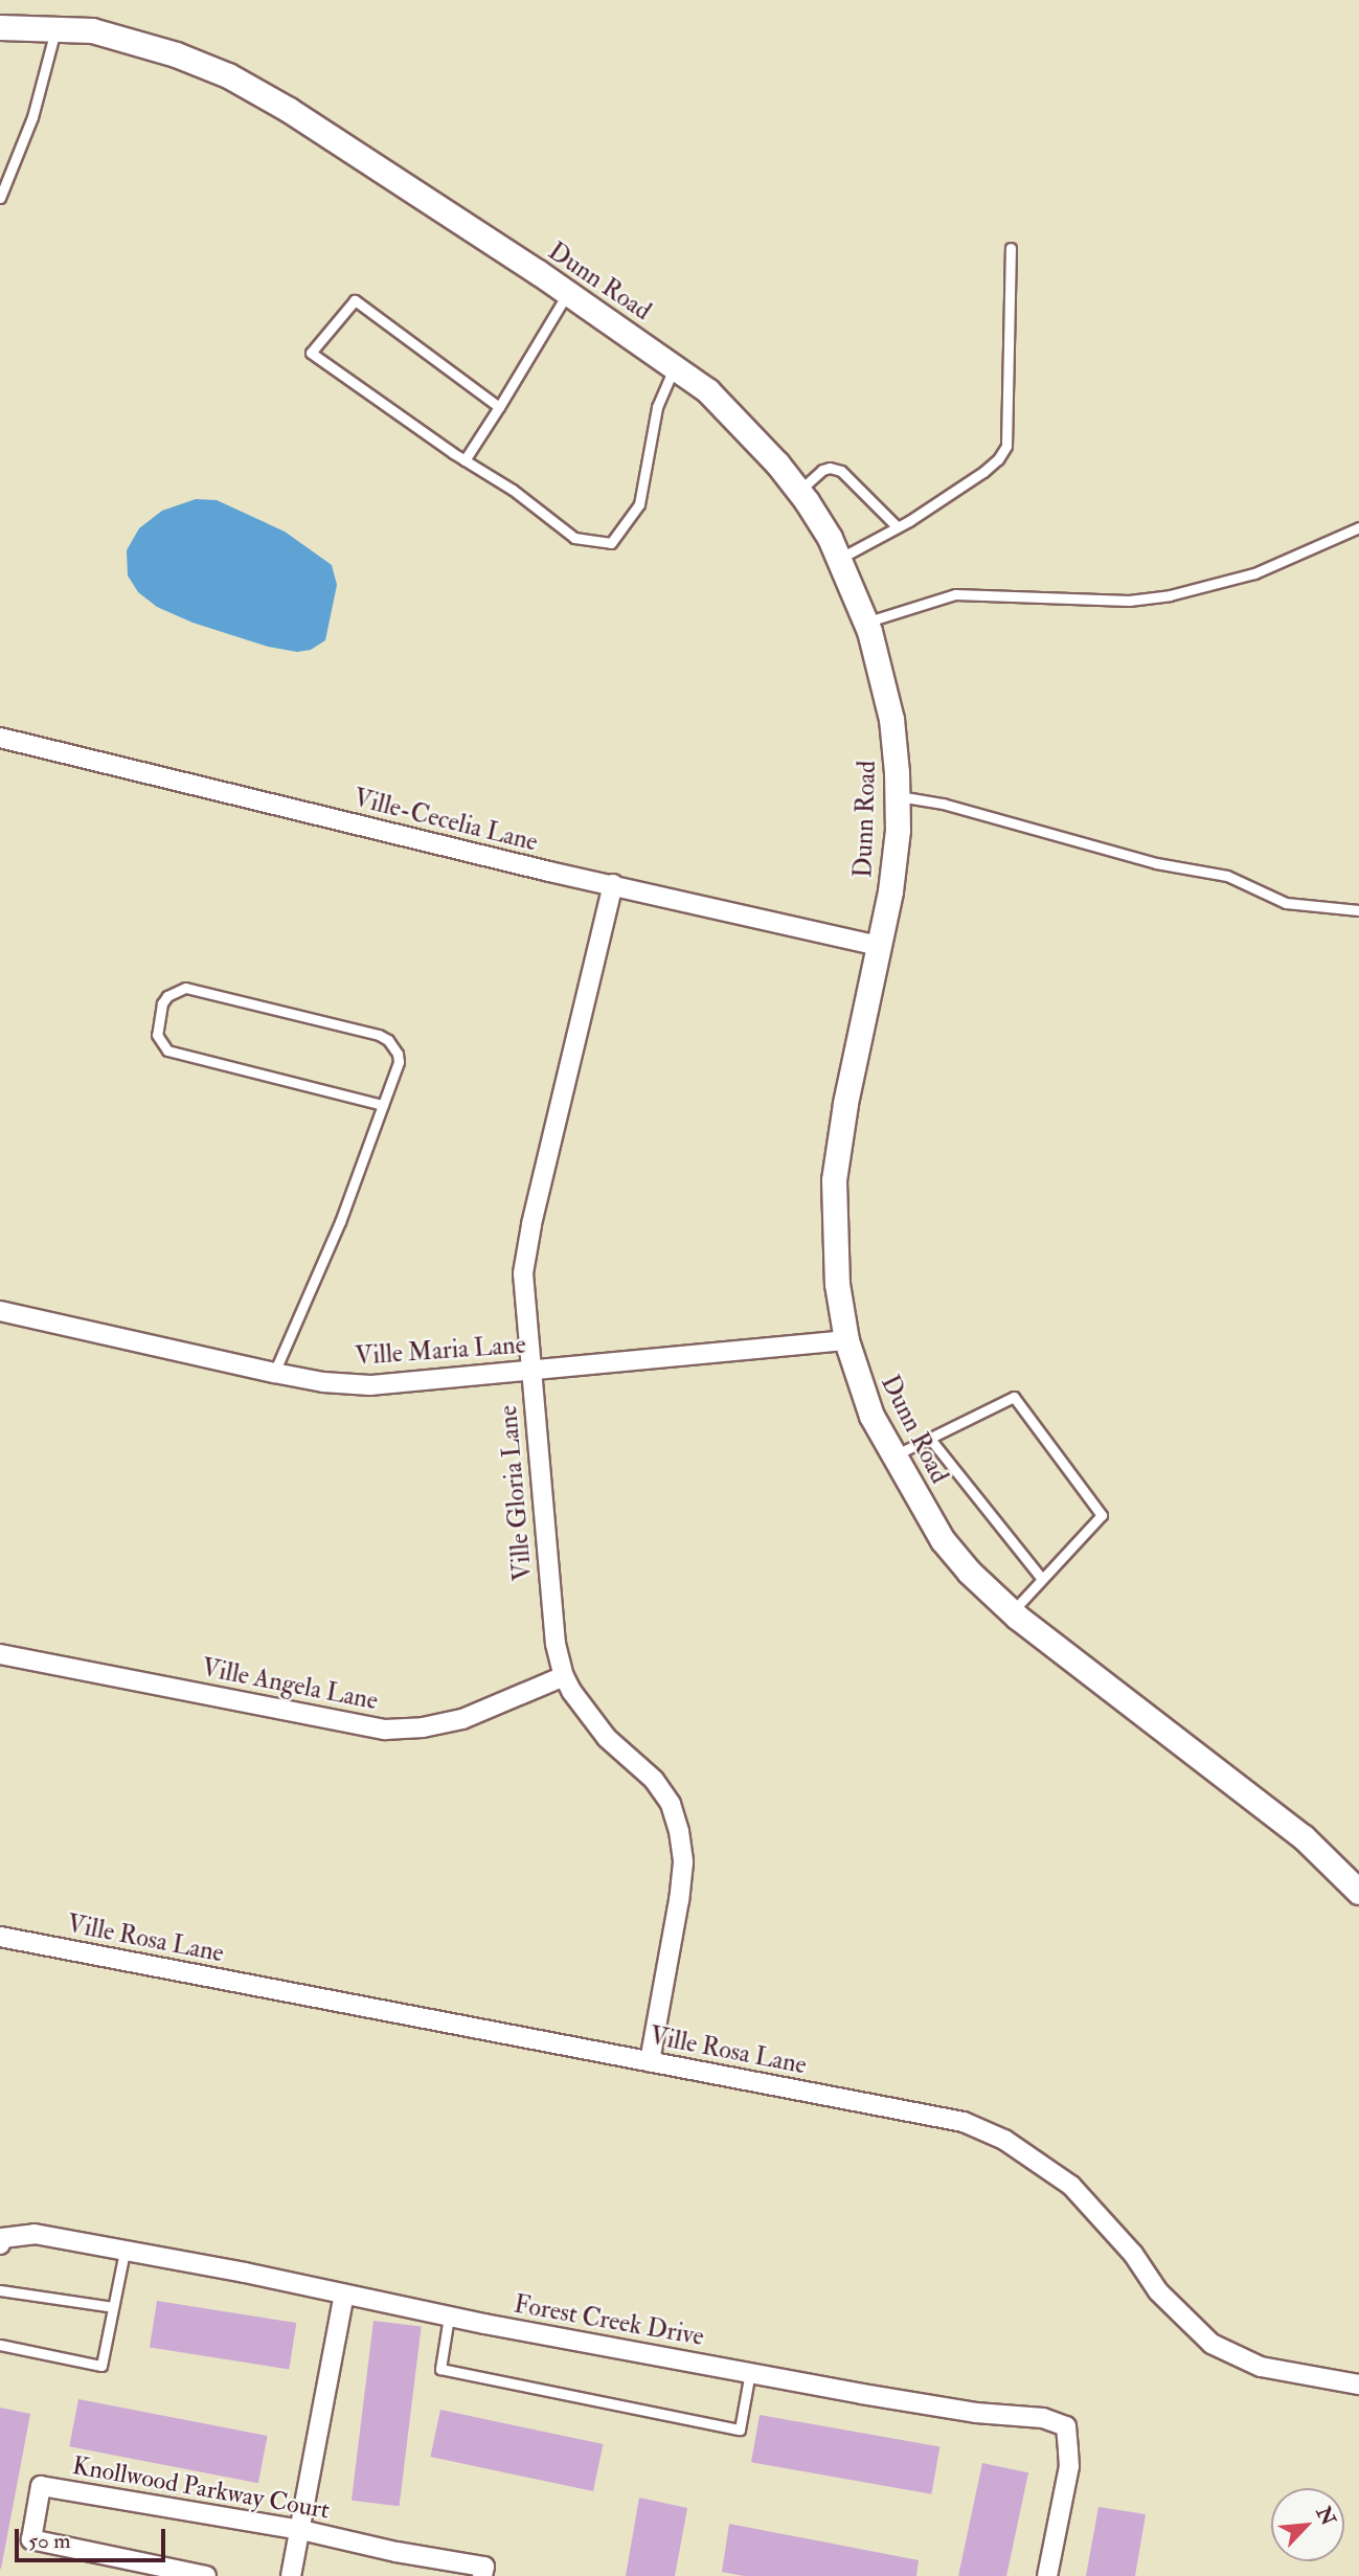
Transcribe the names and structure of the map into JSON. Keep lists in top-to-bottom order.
{
  "streets": {
    "street": [
      "Dunn Road",
      "Ville-Cecelia Lane",
      "Ville Maria Lane",
      "Ville Gloria Lane",
      "Ville Angela Lane",
      "Ville Rosa Lane",
      "Forest Creek Drive",
      "Knollwood Parkway Court"
    ]
  },
  "crossings": [
    ["Dunn Road", "Ville-Cecelia Lane"],
    ["Dunn Road", "Ville Maria Lane"],
    ["Ville-Cecelia Lane", "Ville Gloria Lane"],
    ["Ville Maria Lane", "Ville Gloria Lane"],
    ["Ville Gloria Lane", "Ville Angela Lane"],
    ["Ville Gloria Lane", "Ville Rosa Lane"]
  ],
  "scale_bar": "50 m",
  "north": "top right"
}
